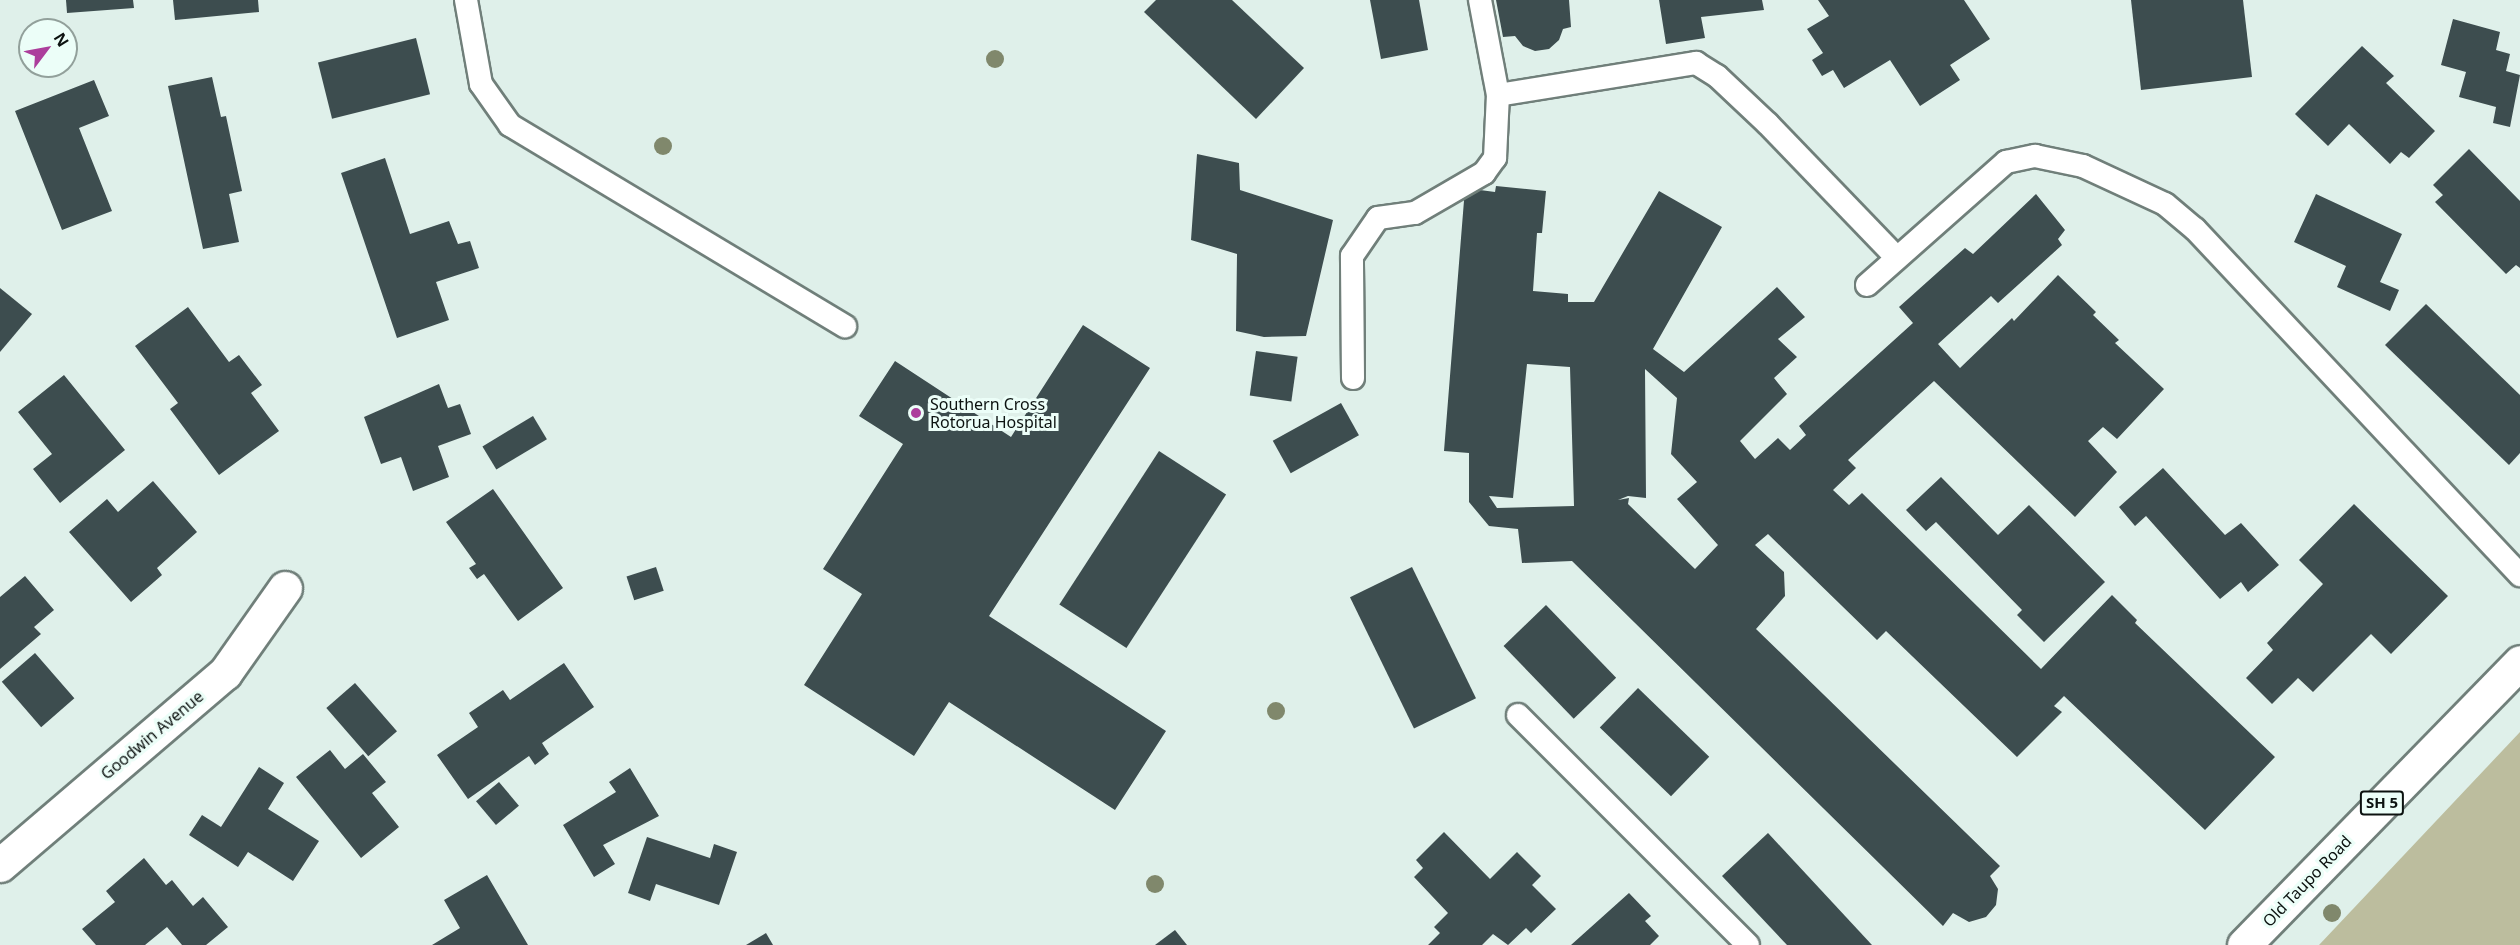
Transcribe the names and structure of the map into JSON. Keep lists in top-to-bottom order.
{
  "streets": {
    "main road": ["Goodwin Avenue", "SH 5", "Old Taupo Road"]
  },
  "places": ["Southern Cross Rotorua Hospital"],
  "north": "top right"
}
